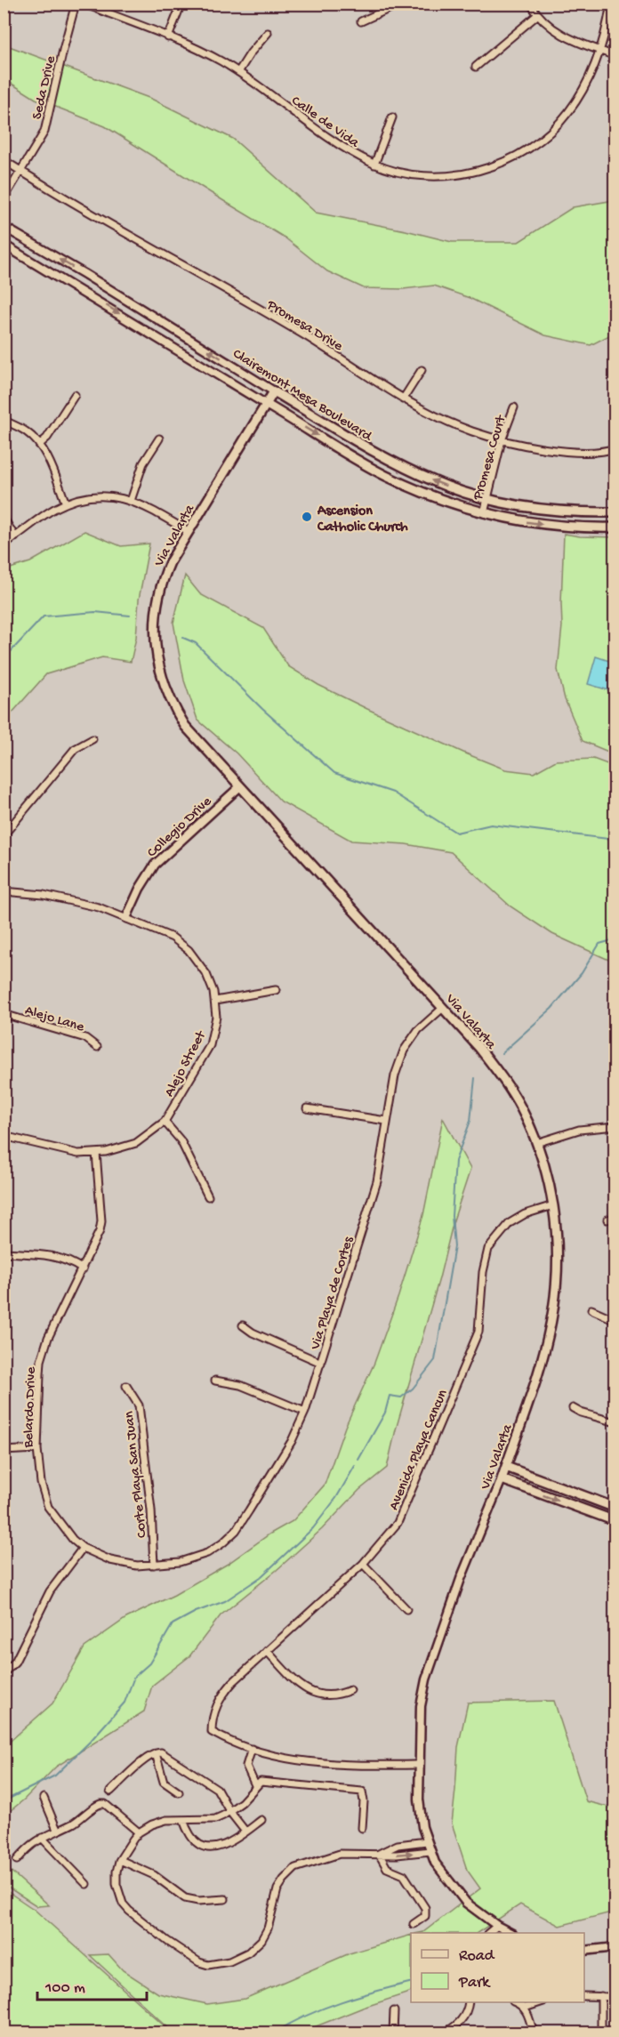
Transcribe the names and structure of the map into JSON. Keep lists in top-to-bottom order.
{
  "streets": {
    "main road": ["Clairemont Mesa Boulevard", "Via Valarta"],
    "street": [
      "Seda Drive",
      "Calle de Vida",
      "Promesa Drive",
      "Promesa Court",
      "Collegio Drive",
      "Alejo Lane",
      "Alejo Street",
      "Via Playa de Cortes",
      "Belardo Drive",
      "Avenida Playa Cancun",
      "Corte Playa San Juan"
    ]
  },
  "crossings": [
    ["Seda Drive", "Promesa Drive"],
    ["Promesa Drive", "Promesa Court"],
    ["Clairemont Mesa Boulevard", "Promesa Court"],
    ["Clairemont Mesa Boulevard", "Via Valarta"],
    ["Via Valarta", "Collegio Drive"],
    ["Via Valarta", "Via Playa de Cortes"],
    ["Via Valarta", "Avenida Playa Cancun"],
    ["Collegio Drive", "Alejo Street"],
    ["Alejo Street", "Belardo Drive"],
    ["Via Playa de Cortes", "Belardo Drive"],
    ["Belardo Drive", "Corte Playa San Juan"]
  ],
  "places": ["Ascension Catholic Church"],
  "legend": ["Road", "Park"],
  "scale_bar": "100 m"
}
